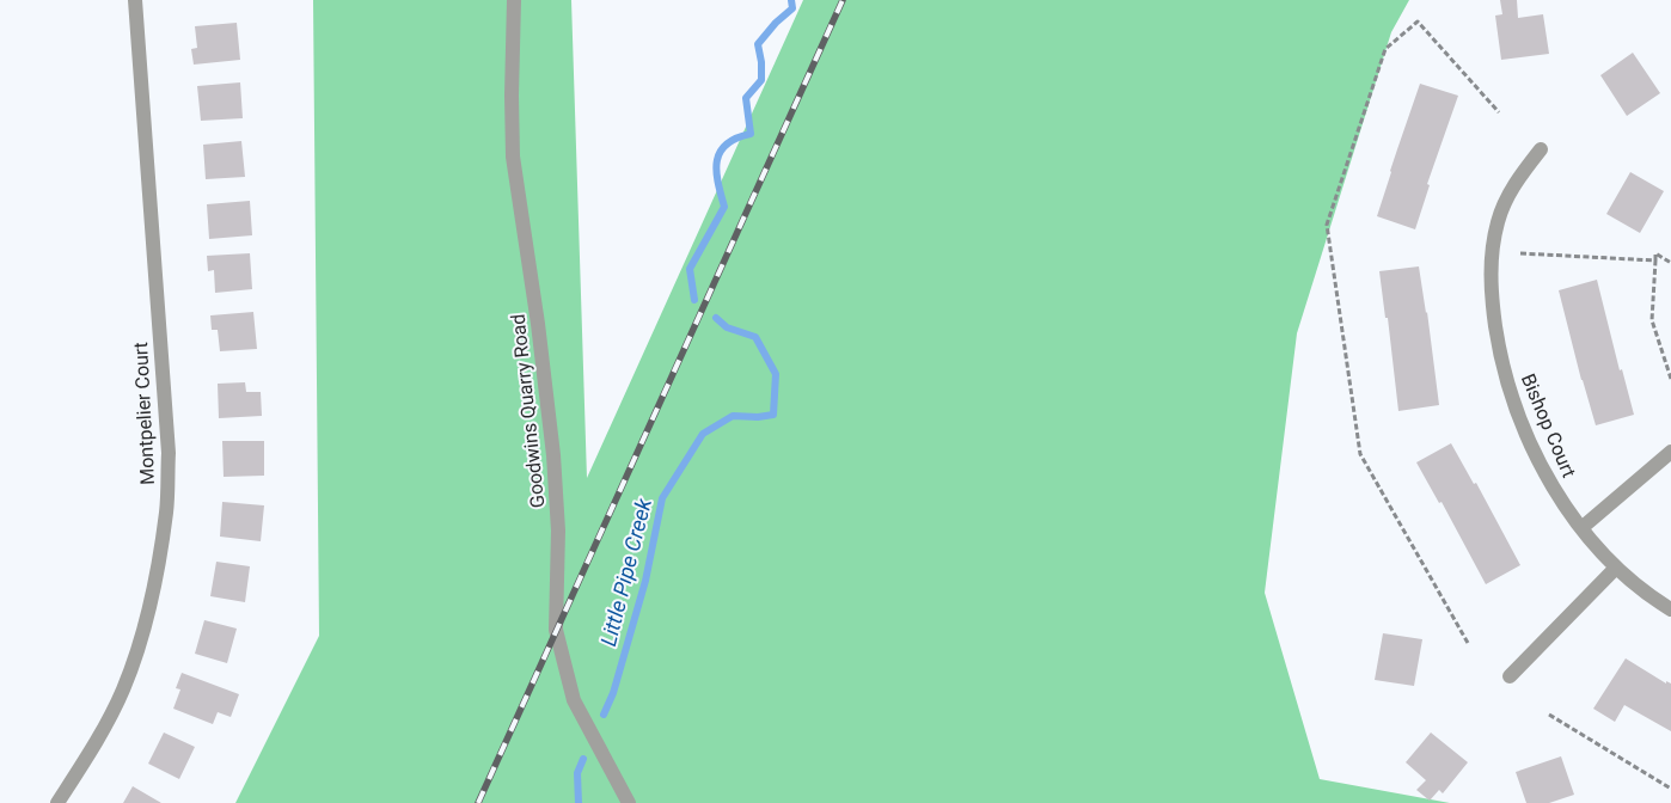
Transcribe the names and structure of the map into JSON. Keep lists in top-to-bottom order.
{
  "streets": {
    "street": ["Goodwins Quarry Road", "Montpelier Court", "Bishop Court"]
  },
  "water": ["Little Pipe Creek"]
}
